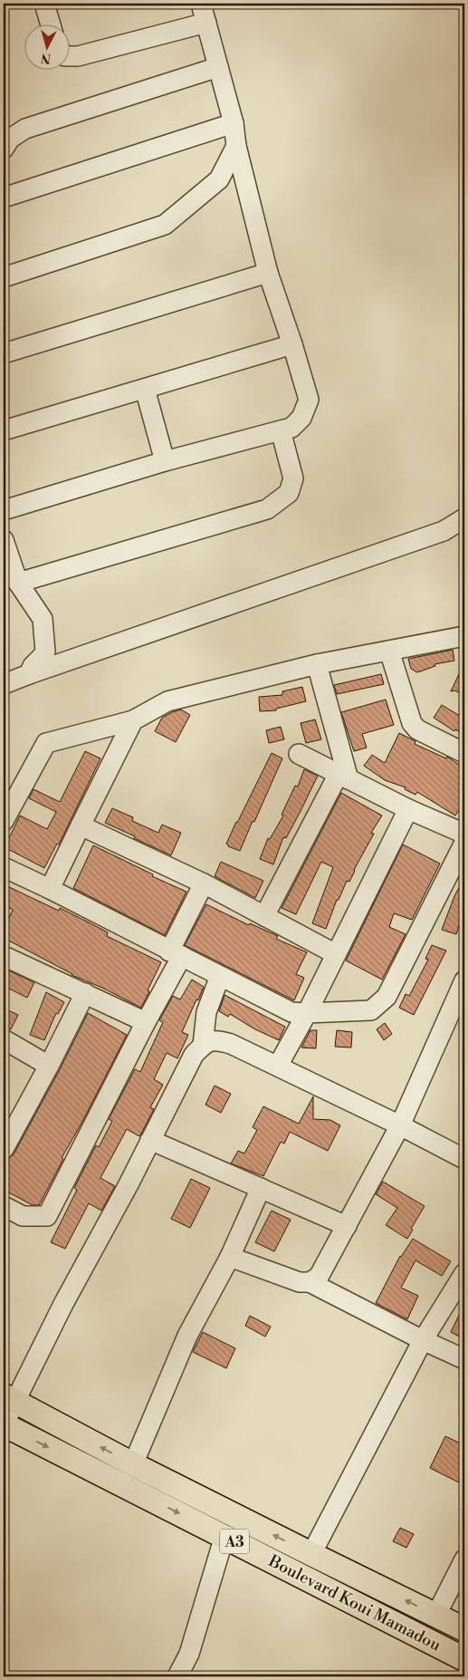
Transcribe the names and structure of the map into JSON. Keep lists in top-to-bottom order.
{
  "streets": {
    "main road": ["A3", "Boulevard Koui Mamadou"]
  },
  "north": "bottom"
}
